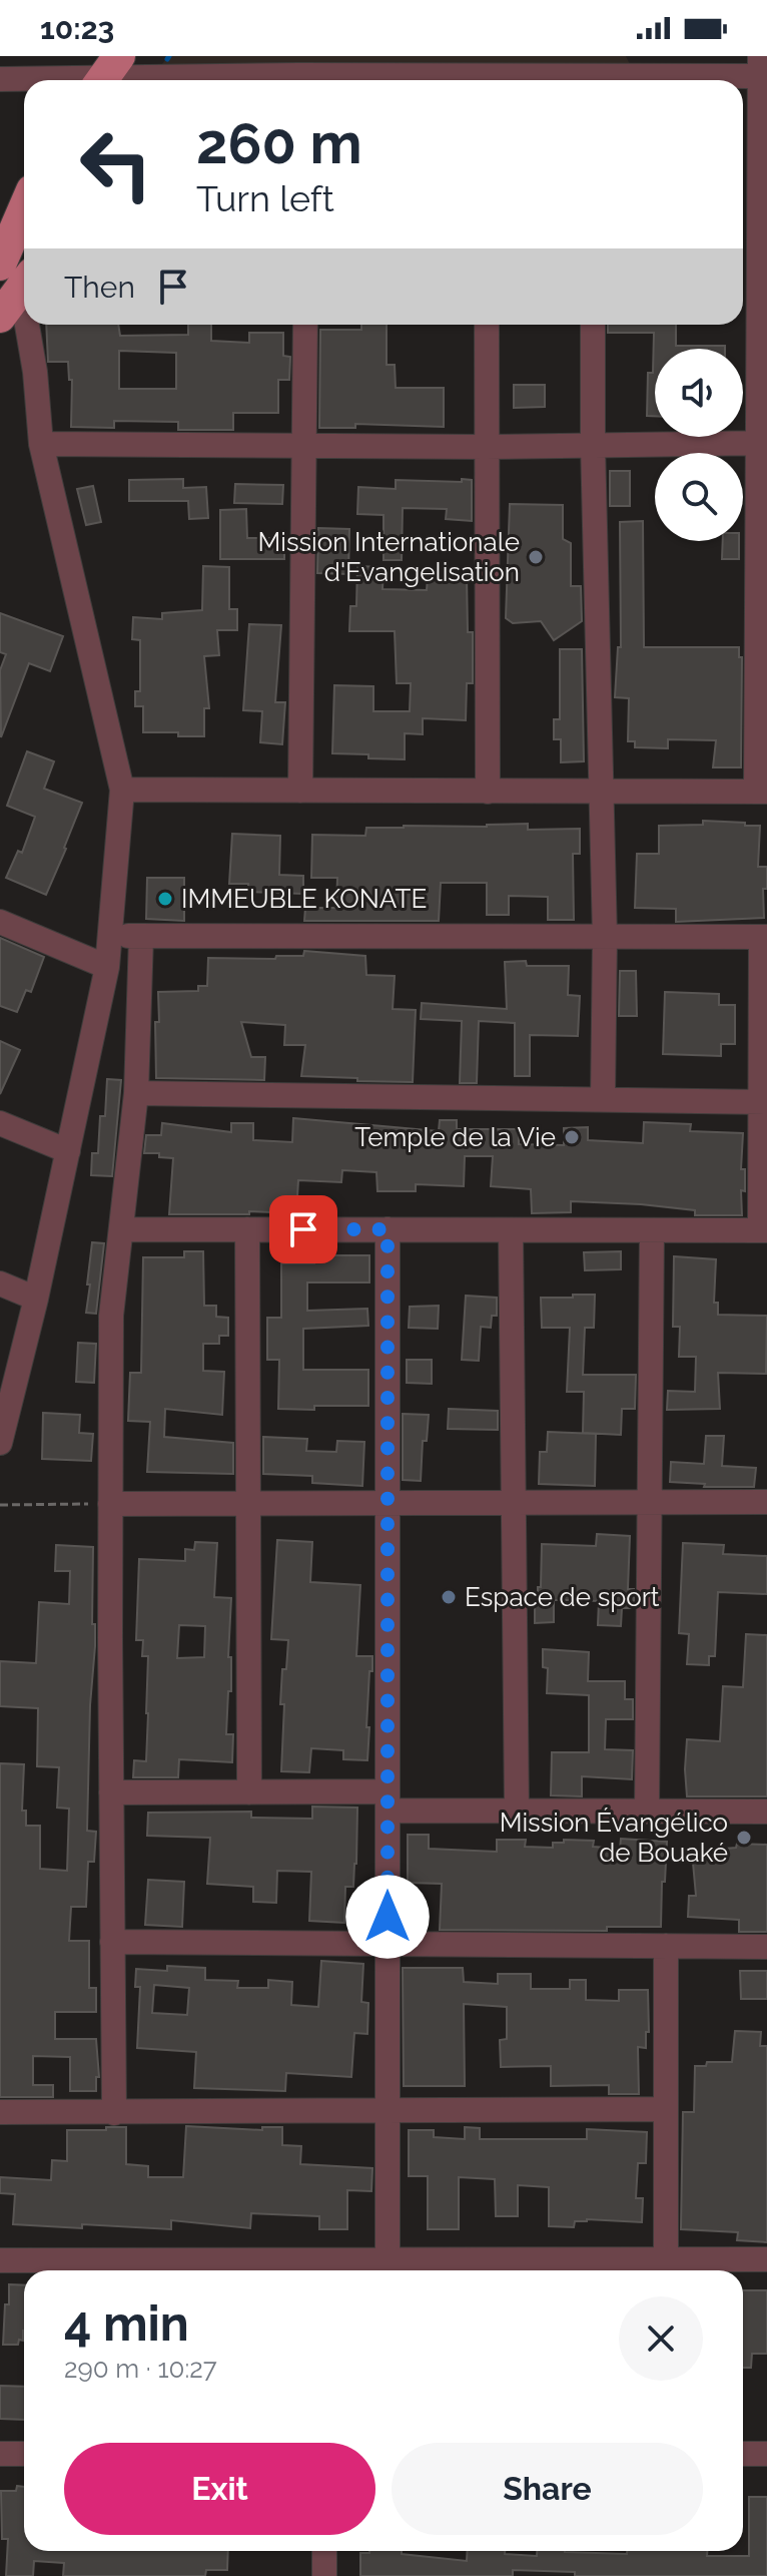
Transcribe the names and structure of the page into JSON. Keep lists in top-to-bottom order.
{
  "places": [
    "Mission Internationale d'Evangelisation",
    "IMMEUBLE KONATE",
    "Temple de la Vie",
    "Espace de sport",
    "Mission Évangélico de Bouaké"
  ],
  "page": {
    "status": "10:23",
    "turn": ["260 m", "Turn left"],
    "then": "Then",
    "heading": ["4 min", "290 m · 10:27"],
    "buttons": ["Exit", "Share"]
  }
}
